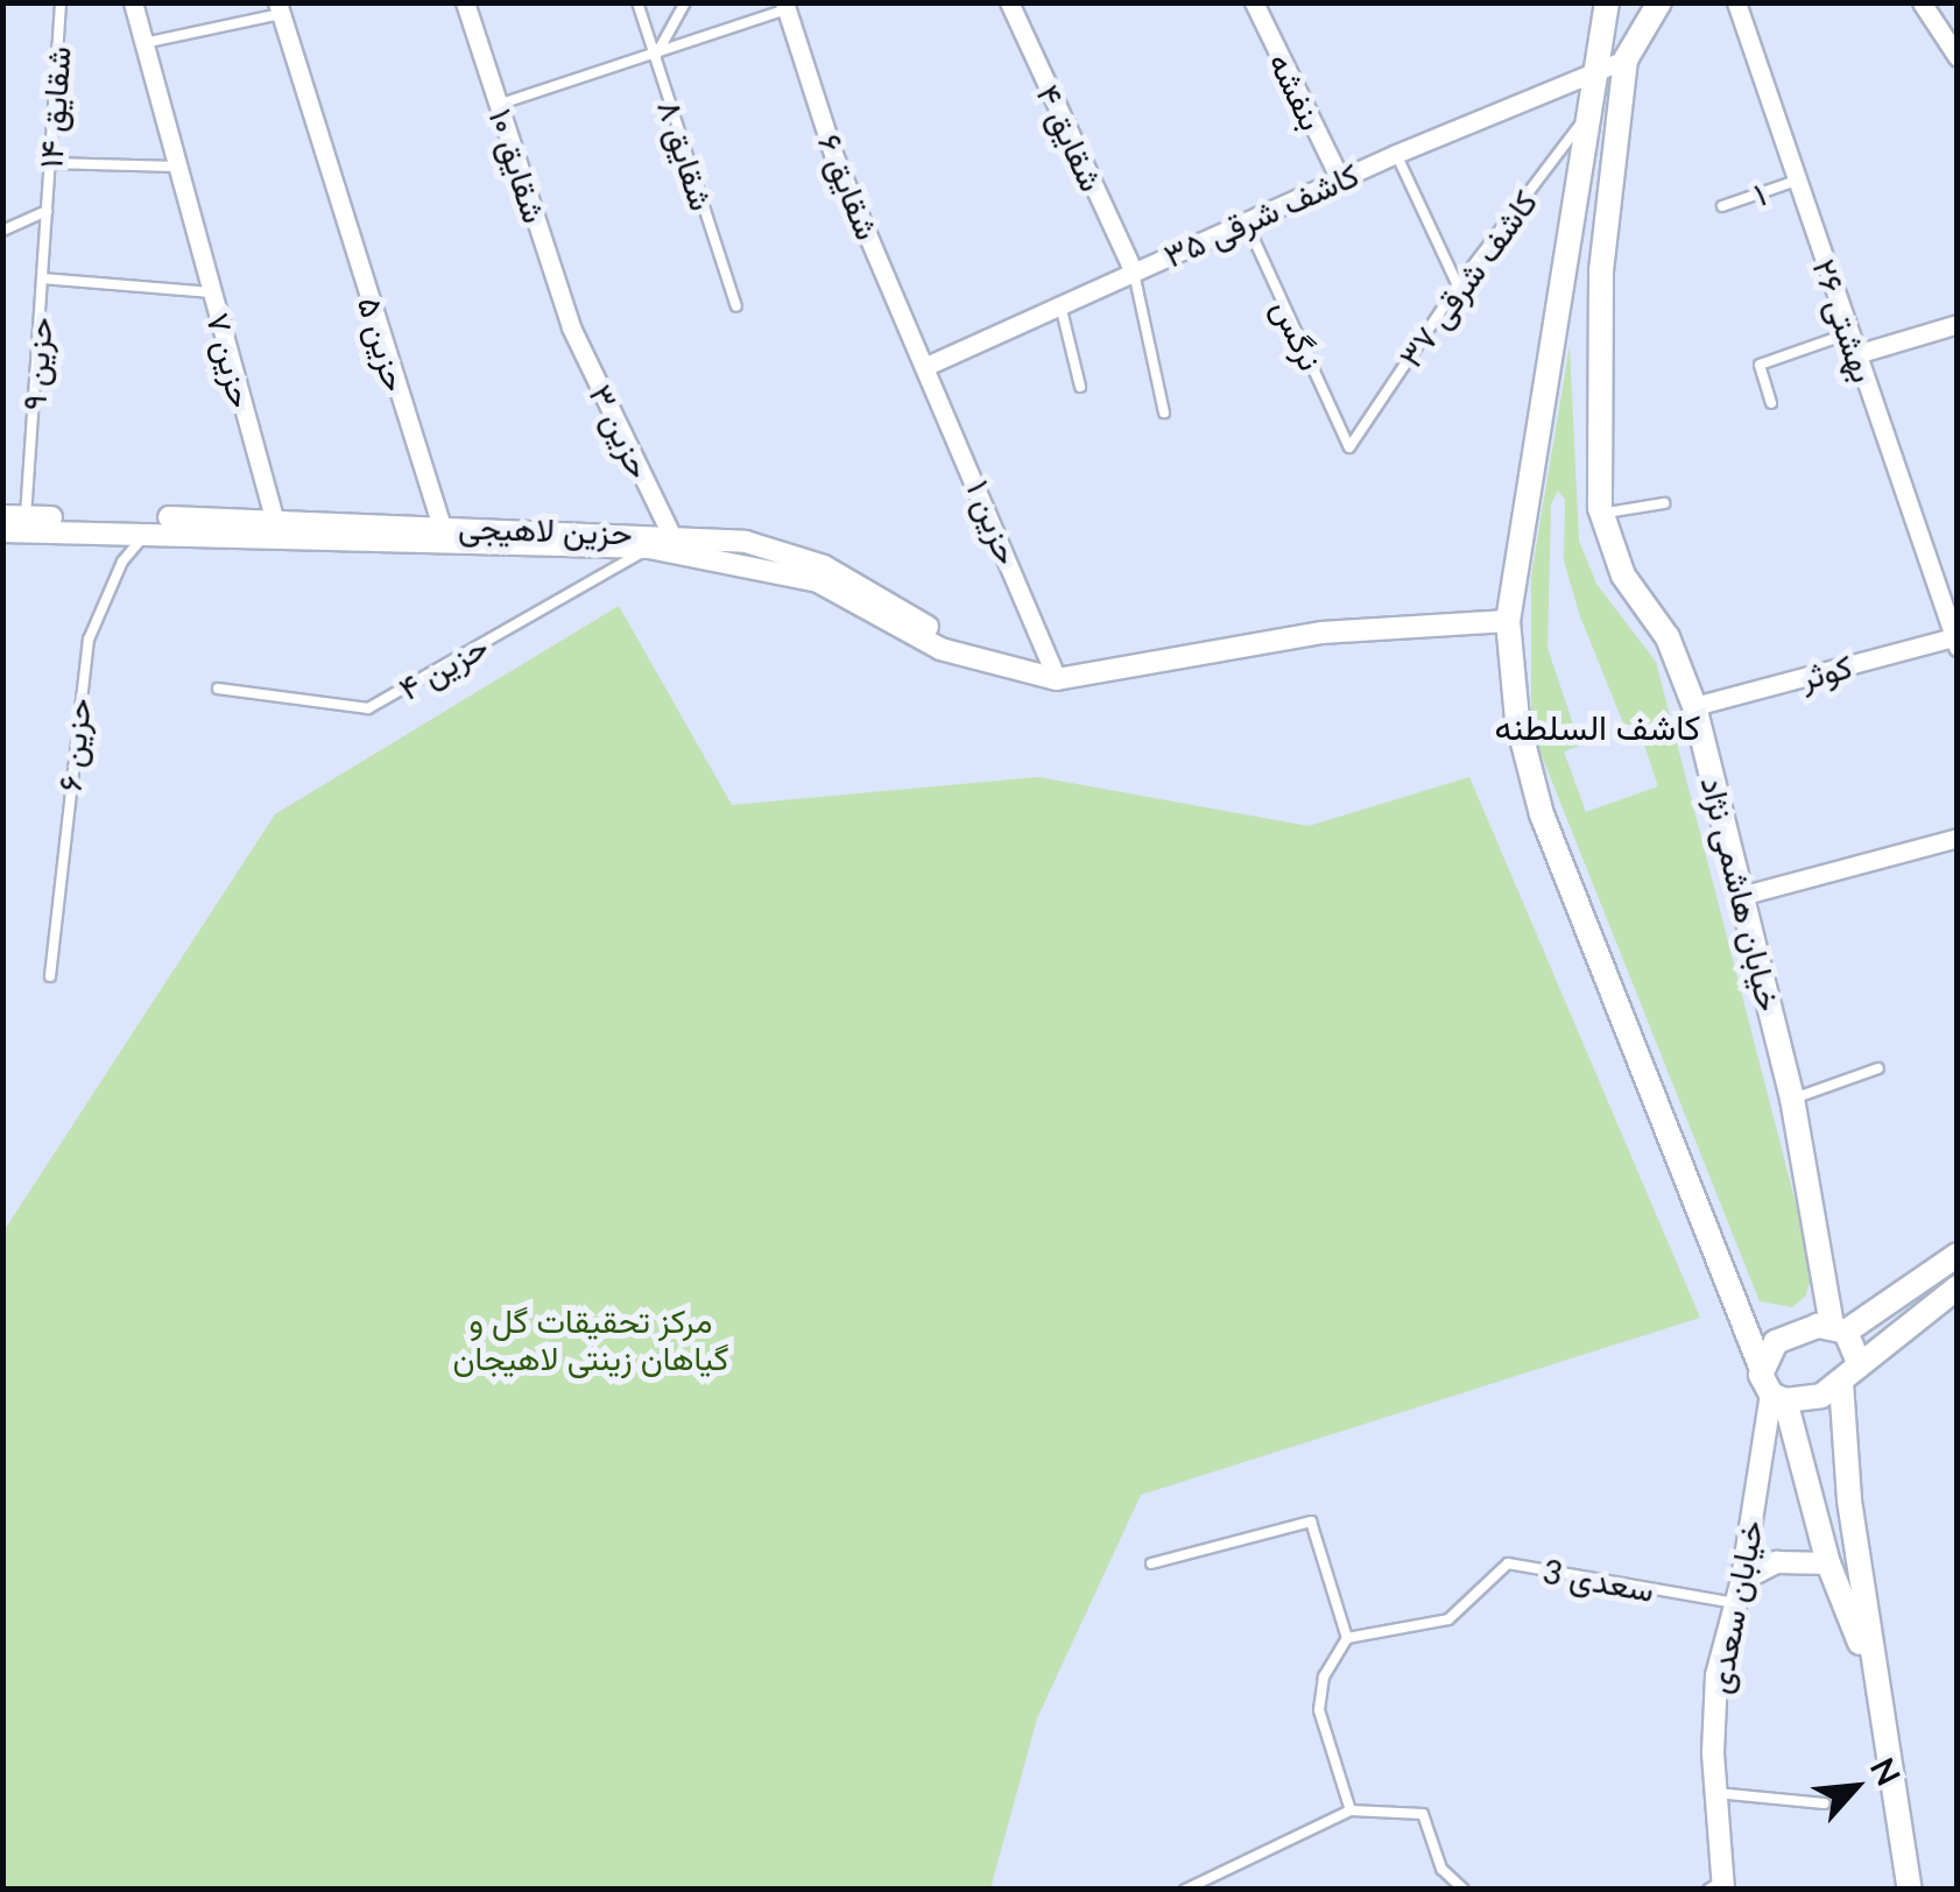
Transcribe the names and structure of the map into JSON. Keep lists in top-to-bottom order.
{
  "streets": {
    "main road": ["خیابان هاشمی نژاد"],
    "street": [
      "بنفشه",
      "شقایق ۴",
      "شقایق ۱۰",
      "شقایق ۶",
      "کاشف شرقی ۳۵",
      "بهشتی ۲۶",
      "حزین ۵",
      "حزین ۷",
      "حزین ۳",
      "حزین ۱",
      "حزین لاهیجی",
      "کوثر",
      "خیابان سعدی"
    ],
    "lane": [
      "شقایق ۱۴",
      "شقایق ۸",
      "۱",
      "کاشف شرقی ۳۷",
      "نرگس",
      "حزین ۹",
      "حزین ۴",
      "حزین ۶",
      "سعدی 3"
    ]
  },
  "crossings": [
    ["بنفشه", "کاشف شرقی ۳۵"],
    ["شقایق ۱۴", "حزین ۹"],
    ["شقایق ۴", "کاشف شرقی ۳۵"],
    ["شقایق ۱۰", "حزین ۳"],
    ["شقایق ۶", "کاشف شرقی ۳۵"],
    ["شقایق ۶", "حزین ۱"],
    ["۱", "بهشتی ۲۶"],
    ["کاشف شرقی ۳۵", "نرگس"],
    ["کاشف شرقی ۳۵", "حزین ۱"],
    ["کاشف شرقی ۳۵", "خیابان هاشمی نژاد"],
    ["کاشف شرقی ۳۷", "نرگس"],
    ["بهشتی ۲۶", "کوثر"],
    ["حزین ۵", "حزین لاهیجی"],
    ["حزین ۷", "حزین لاهیجی"],
    ["حزین ۹", "حزین لاهیجی"],
    ["حزین ۳", "حزین لاهیجی"],
    ["حزین ۱", "حزین لاهیجی"],
    ["حزین لاهیجی", "حزین ۴"],
    ["حزین لاهیجی", "حزین ۶"],
    ["کوثر", "خیابان هاشمی نژاد"],
    ["سعدی 3", "خیابان سعدی"]
  ],
  "districts": ["کاشف السلطنه"],
  "parks": ["مرکز تحقیقات گل و گیاهان زینتی لاهیجان"],
  "north": "top right"
}
